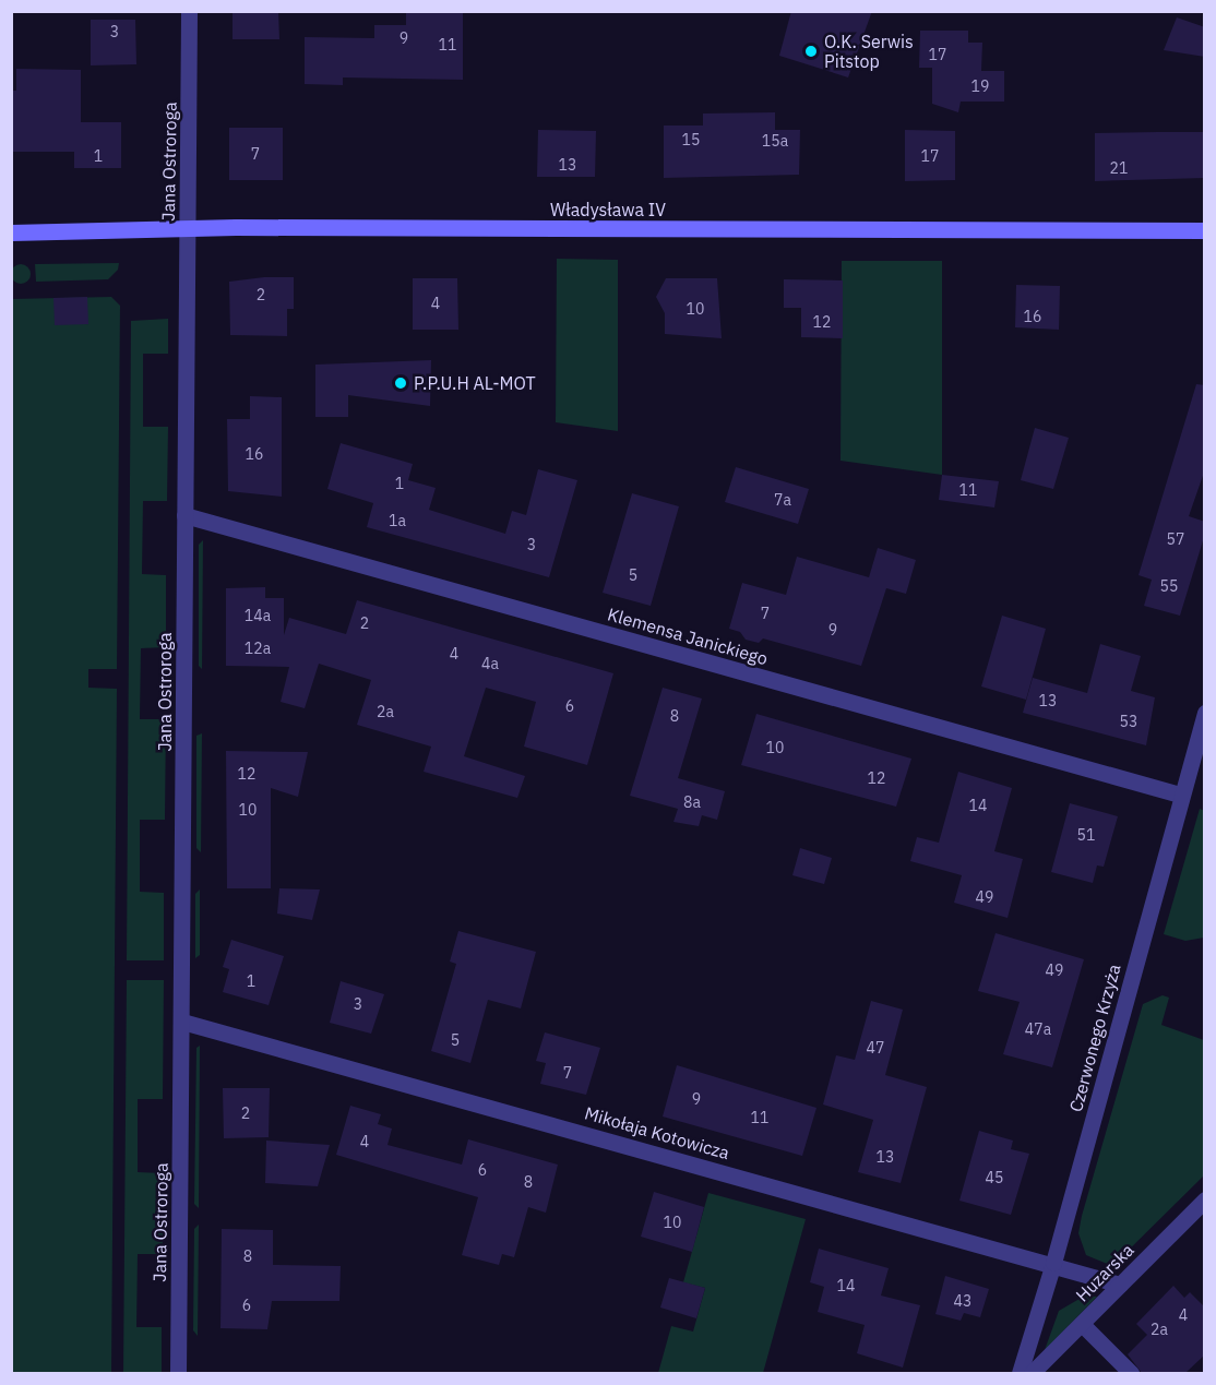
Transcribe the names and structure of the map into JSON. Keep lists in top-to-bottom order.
{
  "streets": {
    "street": [
      "Jana Ostroroga",
      "Władysława IV",
      "Klemensa Janickiego",
      "Czerwonego Krzyża",
      "Mikołaja Kotowicza",
      "Huzarska"
    ]
  },
  "crossings": [
    ["Jana Ostroroga", "Władysława IV"],
    ["Jana Ostroroga", "Klemensa Janickiego"],
    ["Jana Ostroroga", "Mikołaja Kotowicza"],
    ["Klemensa Janickiego", "Czerwonego Krzyża"],
    ["Czerwonego Krzyża", "Mikołaja Kotowicza"],
    ["Mikołaja Kotowicza", "Huzarska"]
  ],
  "places": ["O.K. Serwis Pitstop", "P.P.U.H AL-MOT"],
  "house_numbers": [
    "3",
    "9",
    "11",
    "17",
    "19",
    "15",
    "15a",
    "7",
    "1",
    "17",
    "13",
    "21",
    "2",
    "4",
    "10",
    "16",
    "12",
    "16",
    "1",
    "11",
    "7a",
    "1a",
    "57",
    "3",
    "5",
    "55",
    "7",
    "14a",
    "2",
    "9",
    "12a",
    "4",
    "4a",
    "13",
    "6",
    "2a",
    "8",
    "53",
    "10",
    "12",
    "12",
    "8a",
    "14",
    "10",
    "51",
    "49",
    "49",
    "1",
    "3",
    "47a",
    "5",
    "47",
    "7",
    "9",
    "2",
    "11",
    "4",
    "13",
    "6",
    "45",
    "8",
    "10",
    "8",
    "14",
    "43",
    "6",
    "4",
    "2a"
  ]
}
